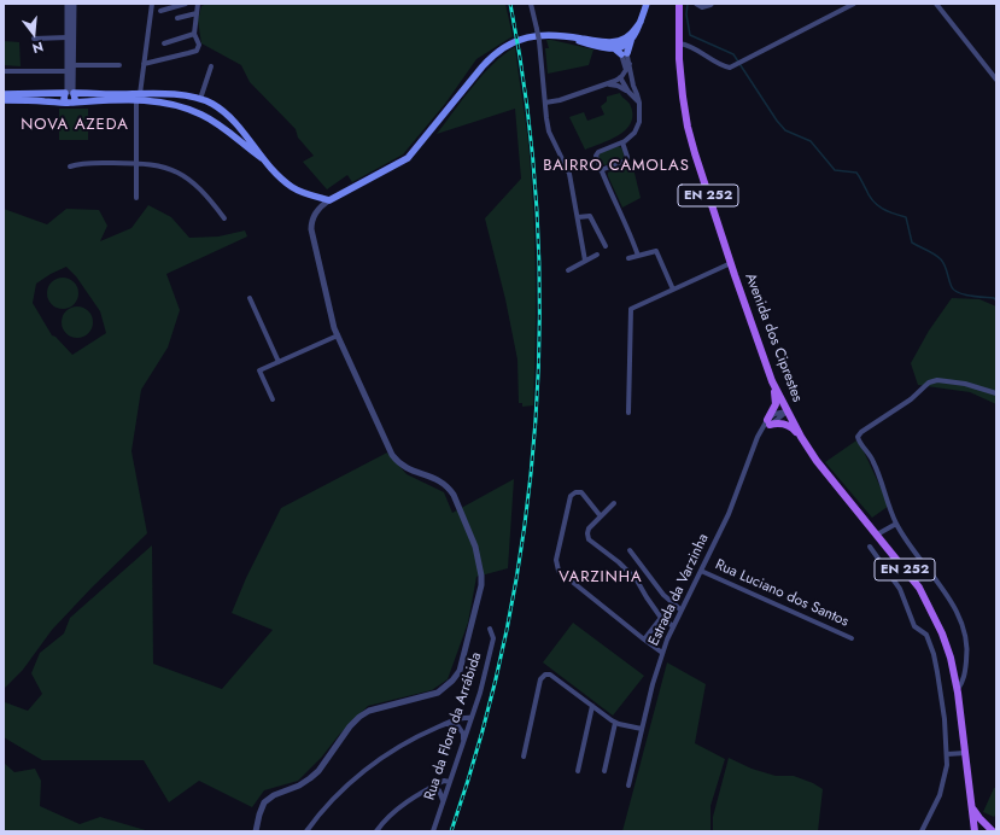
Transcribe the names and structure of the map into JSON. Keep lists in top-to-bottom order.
{
  "streets": {
    "main road": ["EN 252", "Avenida dos Ciprestes"],
    "street": ["Estrada da Varzinha", "Rua Luciano dos Santos", "Rua da Flora da Arrábida"]
  },
  "crossings": [
    ["EN 252", "Avenida dos Ciprestes"],
    ["Estrada da Varzinha", "Rua Luciano dos Santos"]
  ],
  "districts": ["NOVA AZEDA", "BAIRRO CAMOLAS", "VARZINHA"],
  "north": "bottom"
}
